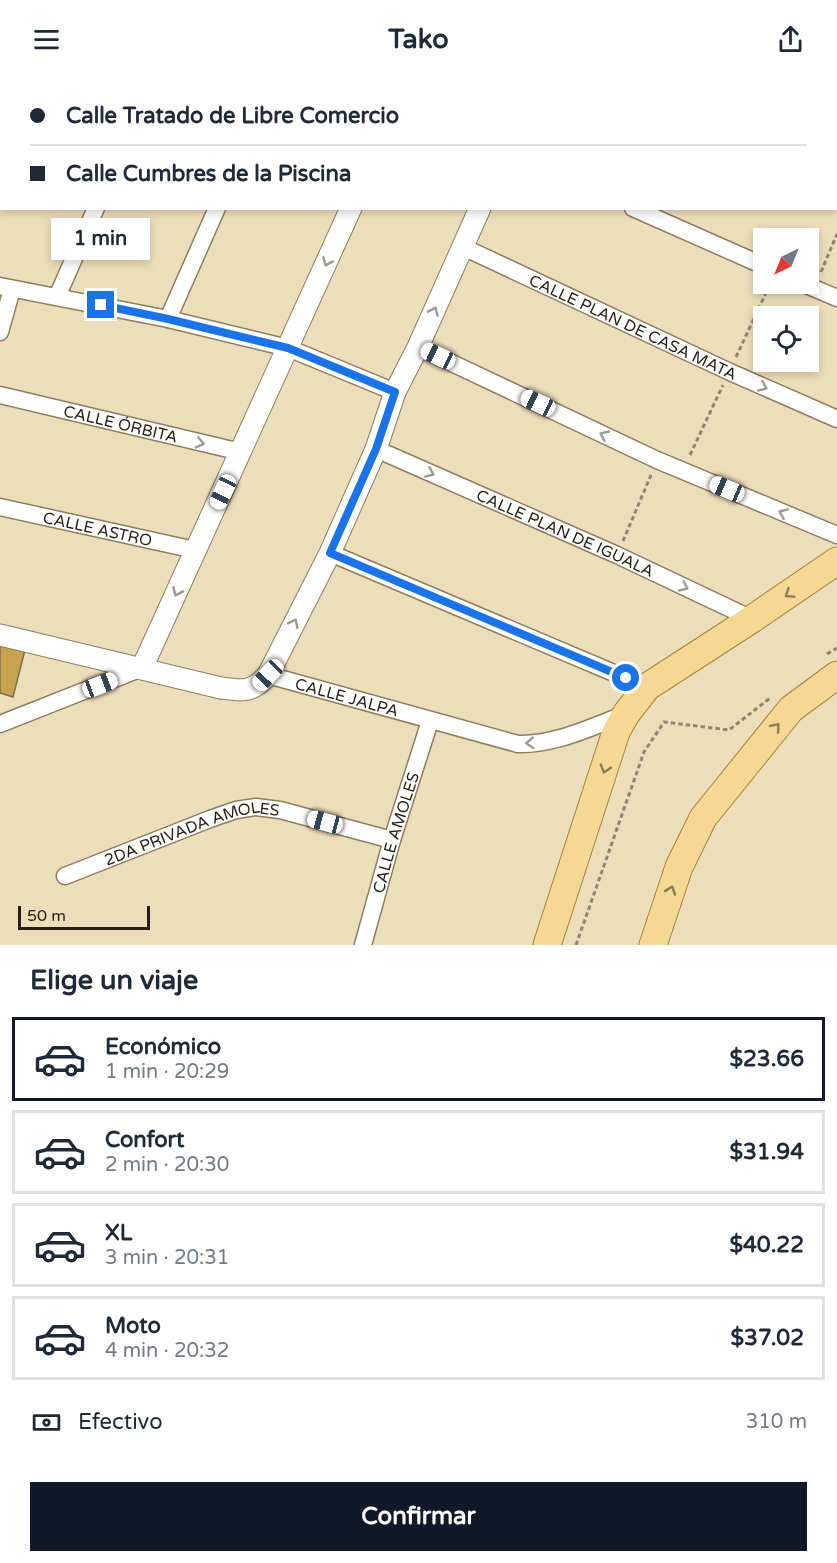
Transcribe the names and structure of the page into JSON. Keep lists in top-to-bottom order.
{
  "streets": {
    "street": [
      "CALLE PLAN DE CASA MATA",
      "CALLE ÓRBITA",
      "CALLE ASTRO",
      "CALLE PLAN DE IGUALA",
      "CALLE JALPA",
      "CALLE AMOLES",
      "2DA PRIVADA AMOLES"
    ]
  },
  "crossings": [
    ["CALLE JALPA", "CALLE AMOLES"],
    ["CALLE AMOLES", "2DA PRIVADA AMOLES"]
  ],
  "scale_bar": "50 m",
  "north": "bottom left",
  "page": {
    "header": "Tako",
    "banner": ["Calle Tratado de Libre Comercio", "Calle Cumbres de la Piscina"],
    "bubble": "1 min",
    "scale": "50 m",
    "heading": "Elige un viaje",
    "list": [
      {
        "name": "Económico",
        "note": "1 min · 20:29",
        "value": "$23.66"
      },
      {
        "name": "Confort",
        "note": "2 min · 20:30",
        "value": "$31.94"
      },
      {
        "name": "XL",
        "note": "3 min · 20:31",
        "value": "$40.22"
      },
      {
        "name": "Moto",
        "note": "4 min · 20:32",
        "value": "$37.02"
      }
    ],
    "pay": ["Efectivo", "310 m"],
    "buttons": "Confirmar"
  }
}
